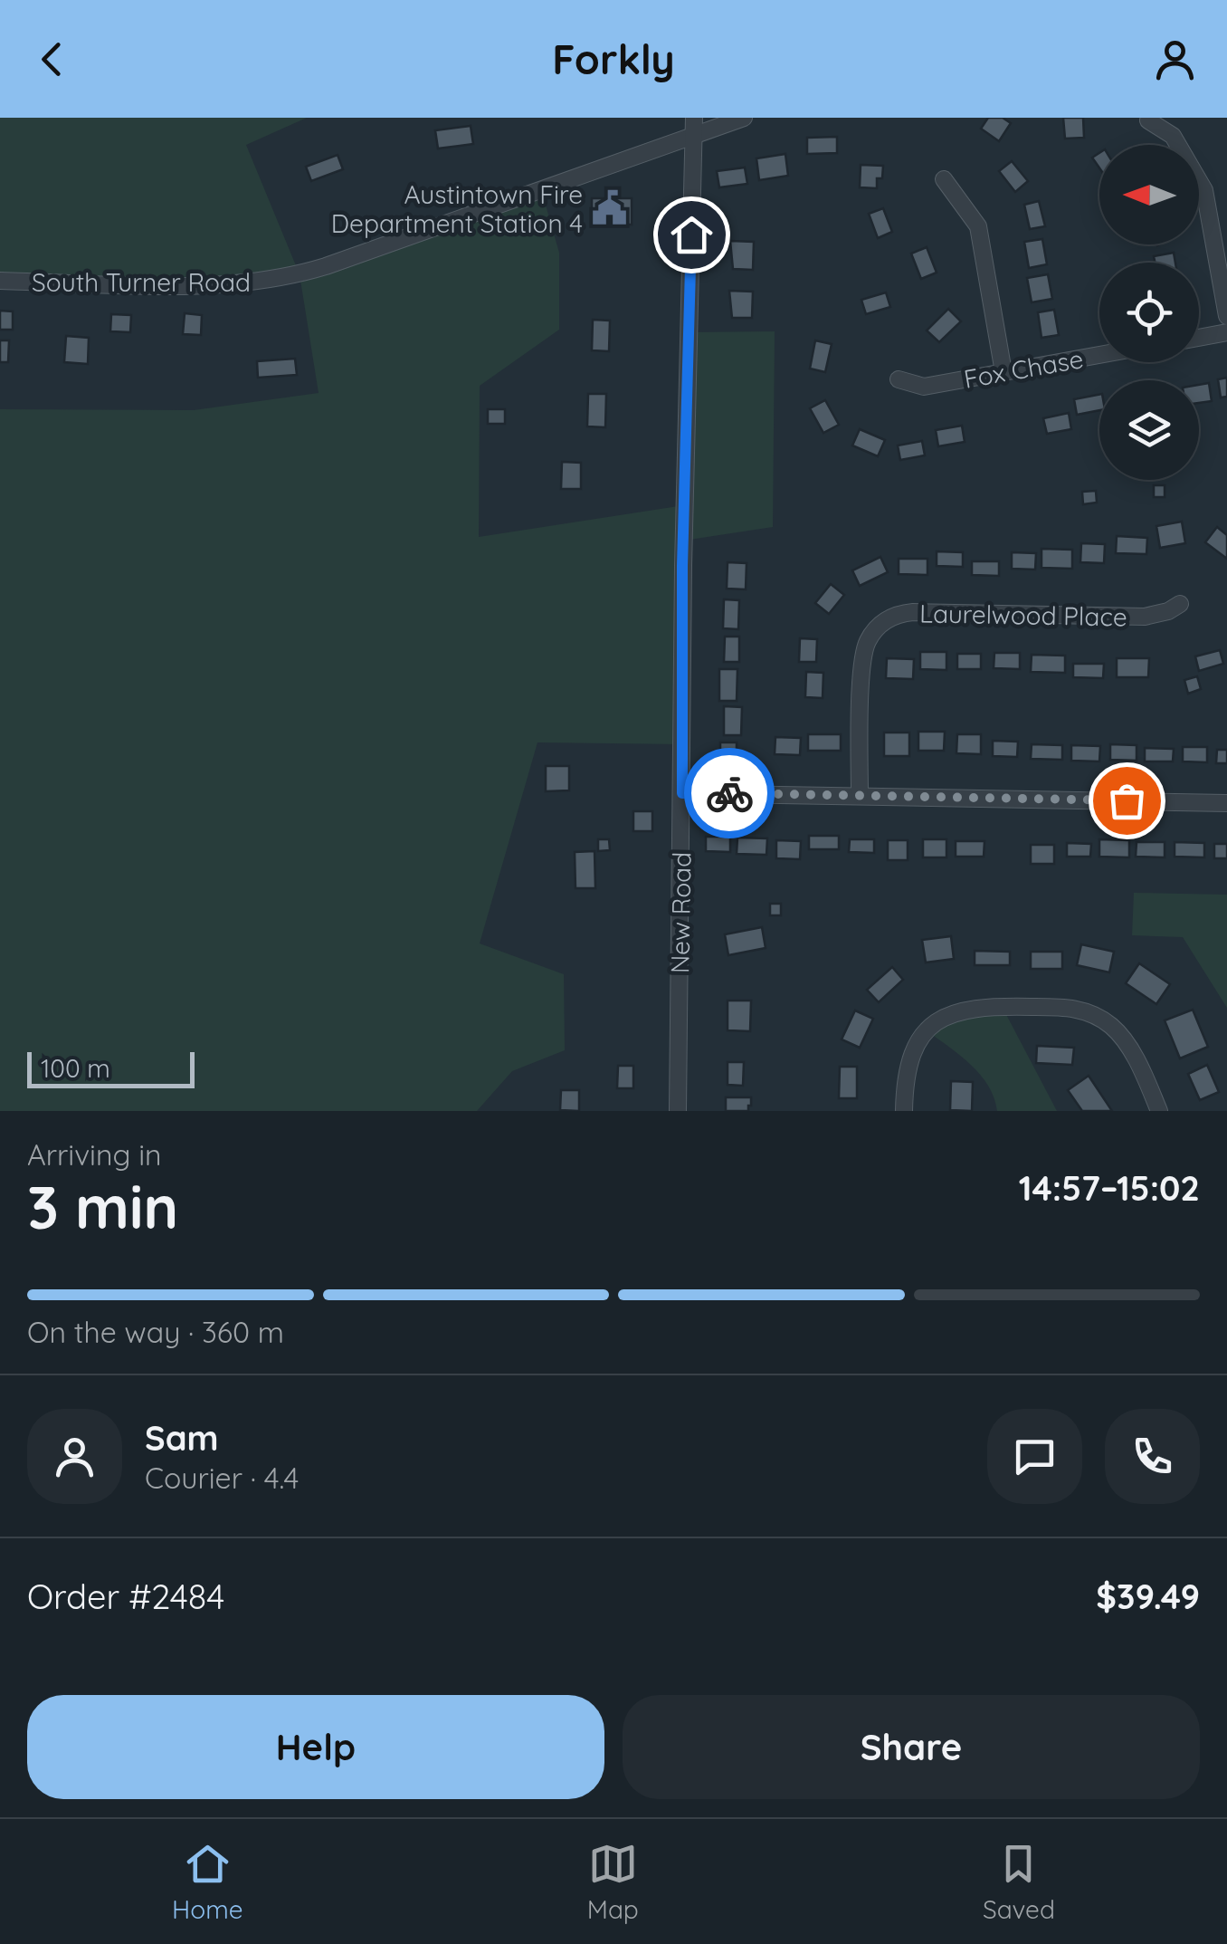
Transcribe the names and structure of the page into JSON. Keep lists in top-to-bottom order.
{
  "streets": {
    "street": [
      "South Turner Road",
      "Fox Chase",
      "Laurelwood Place",
      "New Road"
    ]
  },
  "crossings": [
    ["South Turner Road", "New Road"]
  ],
  "places": {
    "public building": ["Austintown Fire Department Station 4"]
  },
  "scale_bar": "100 m",
  "north": "left",
  "page": {
    "header": "Forkly",
    "scale": "100 m",
    "heading": ["3 min", "Arriving in", "14:57–15:02"],
    "panel": [
      "Sam",
      "Courier · 4.4",
      "Order #2484",
      "$39.49"
    ],
    "bar": "On the way · 360 m",
    "buttons": ["Help", "Share"],
    "tabs": ["Home", "Map", "Saved"]
  }
}
